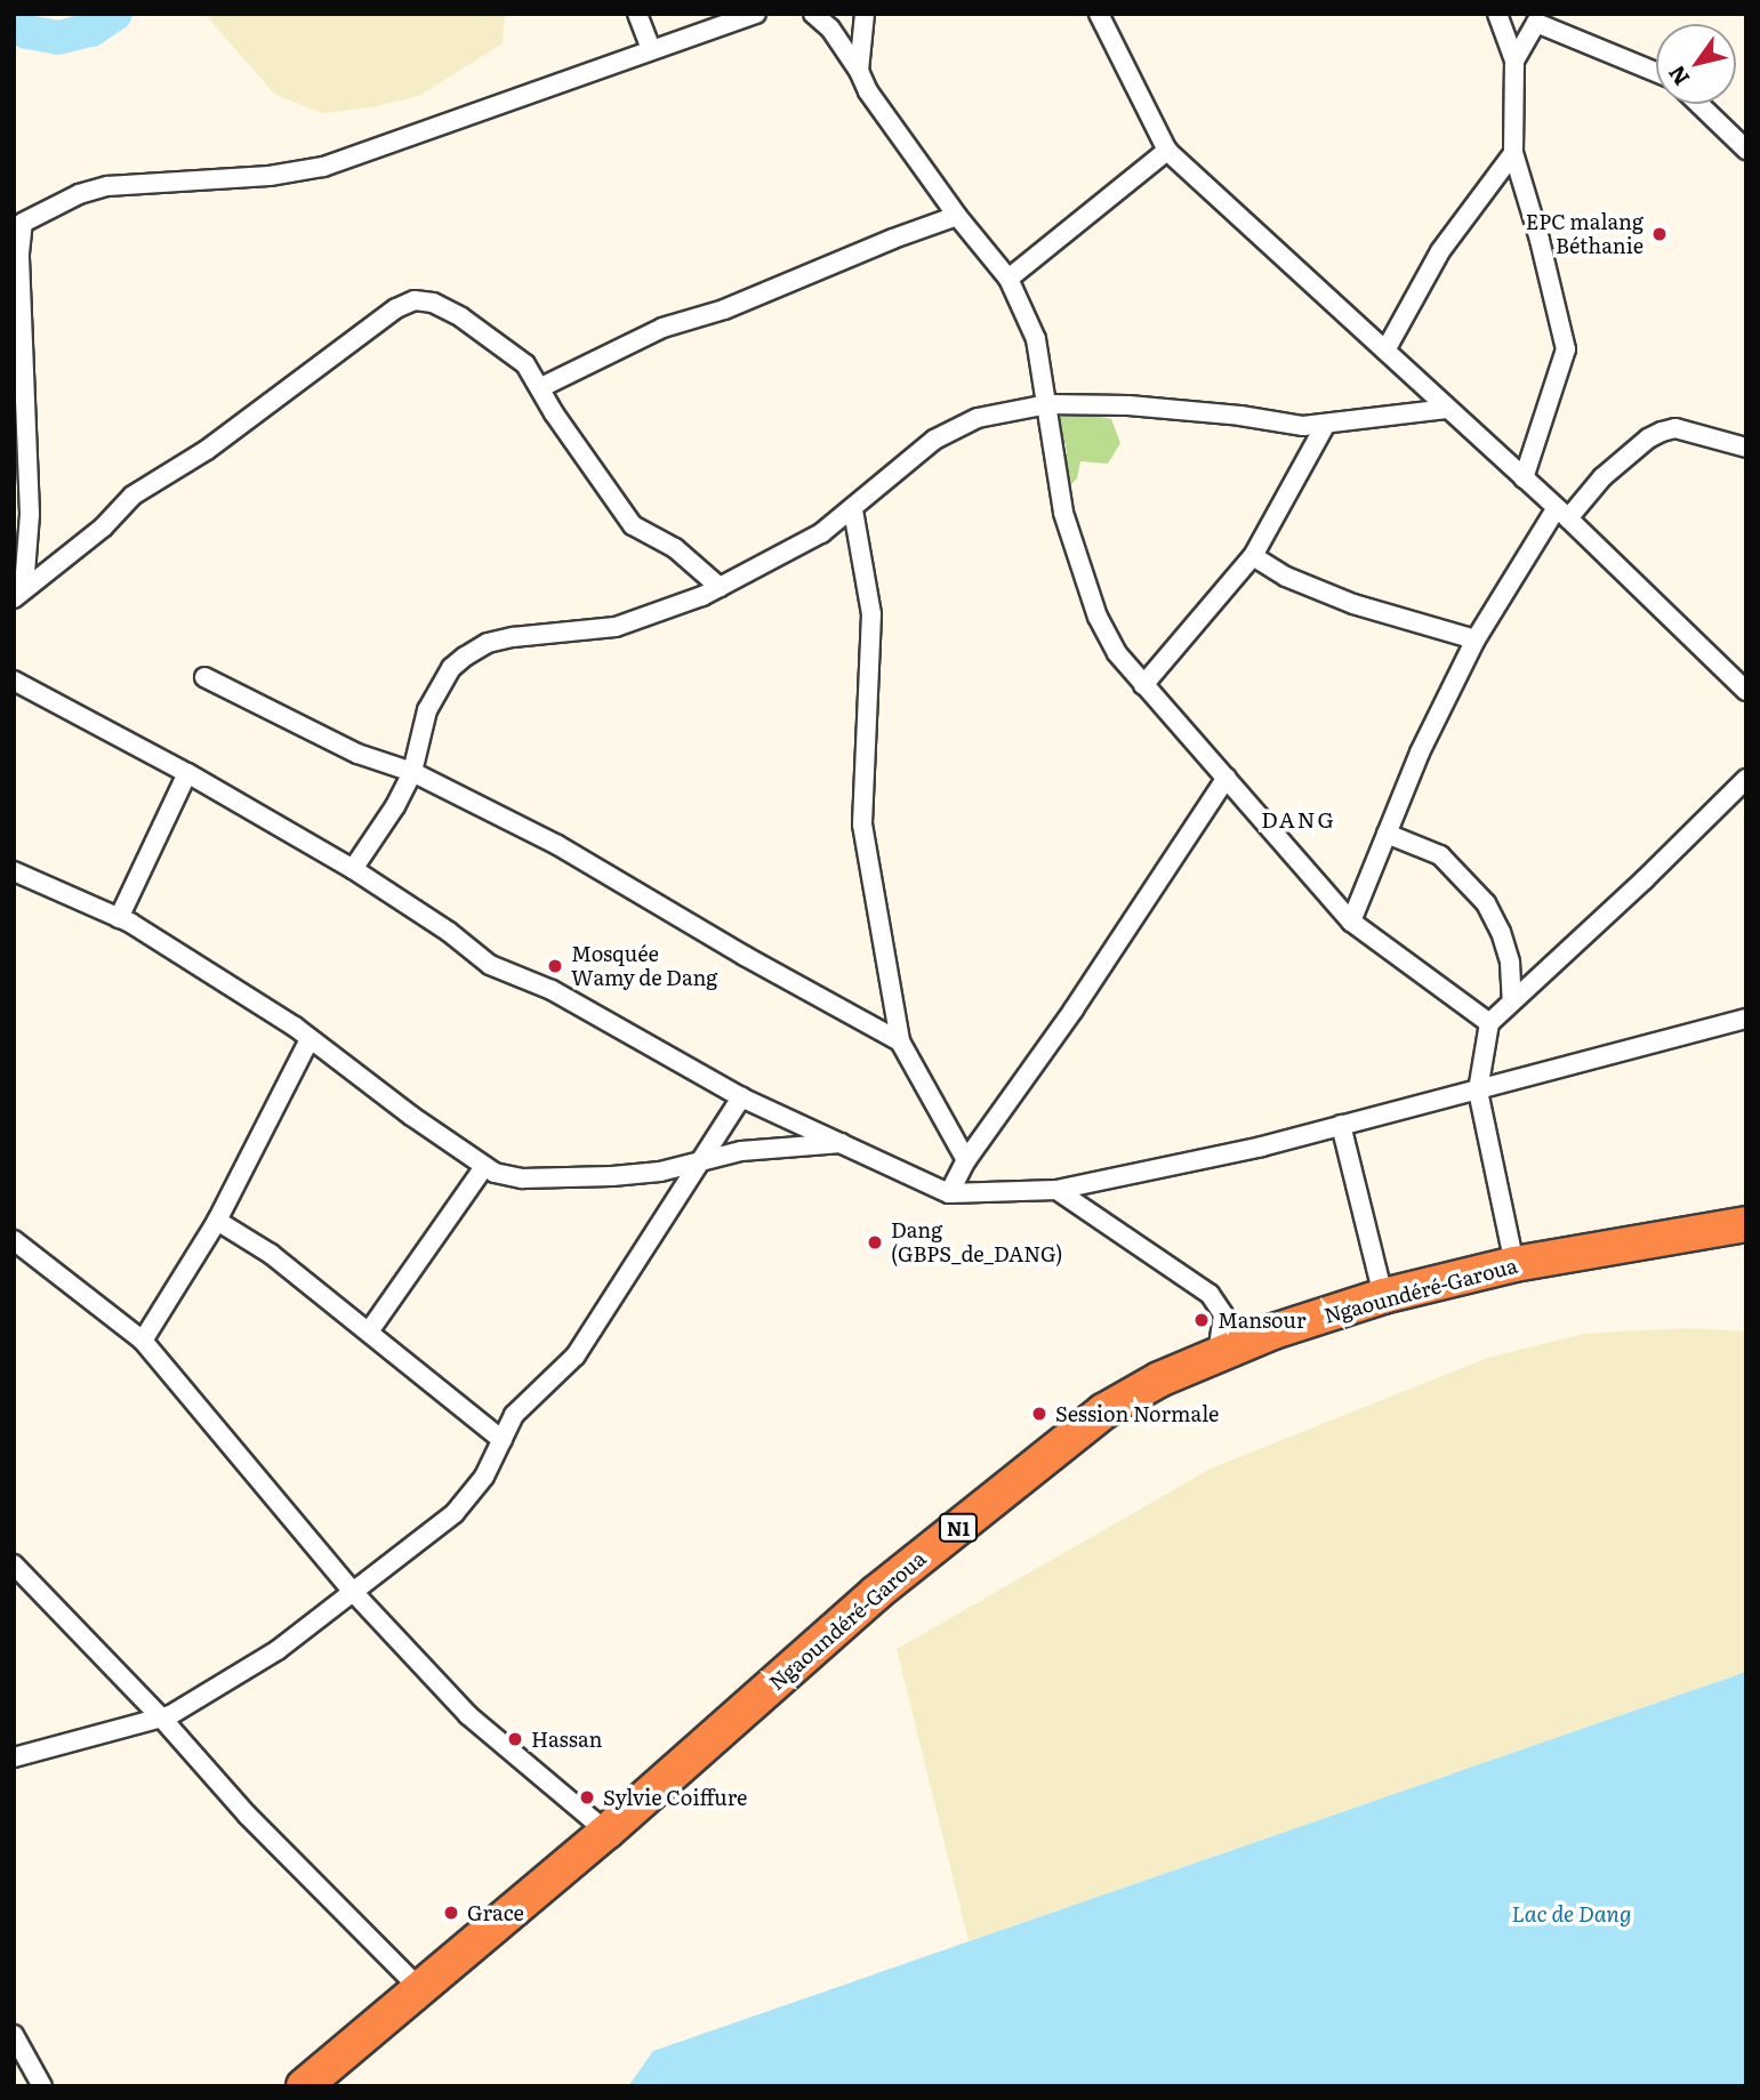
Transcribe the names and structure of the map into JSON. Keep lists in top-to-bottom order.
{
  "streets": {
    "highway": ["Ngaoundéré-Garoua", "N1"]
  },
  "districts": ["DANG"],
  "water": ["Lac de Dang"],
  "places": [
    "EPC malang Béthanie",
    "Mosquée Wamy de Dang",
    "Dang (GBPS_de_DANG)",
    "Mansour",
    "Session Normale",
    "Hassan",
    "Sylvie Coiffure",
    "Grace"
  ],
  "north": "bottom left"
}
